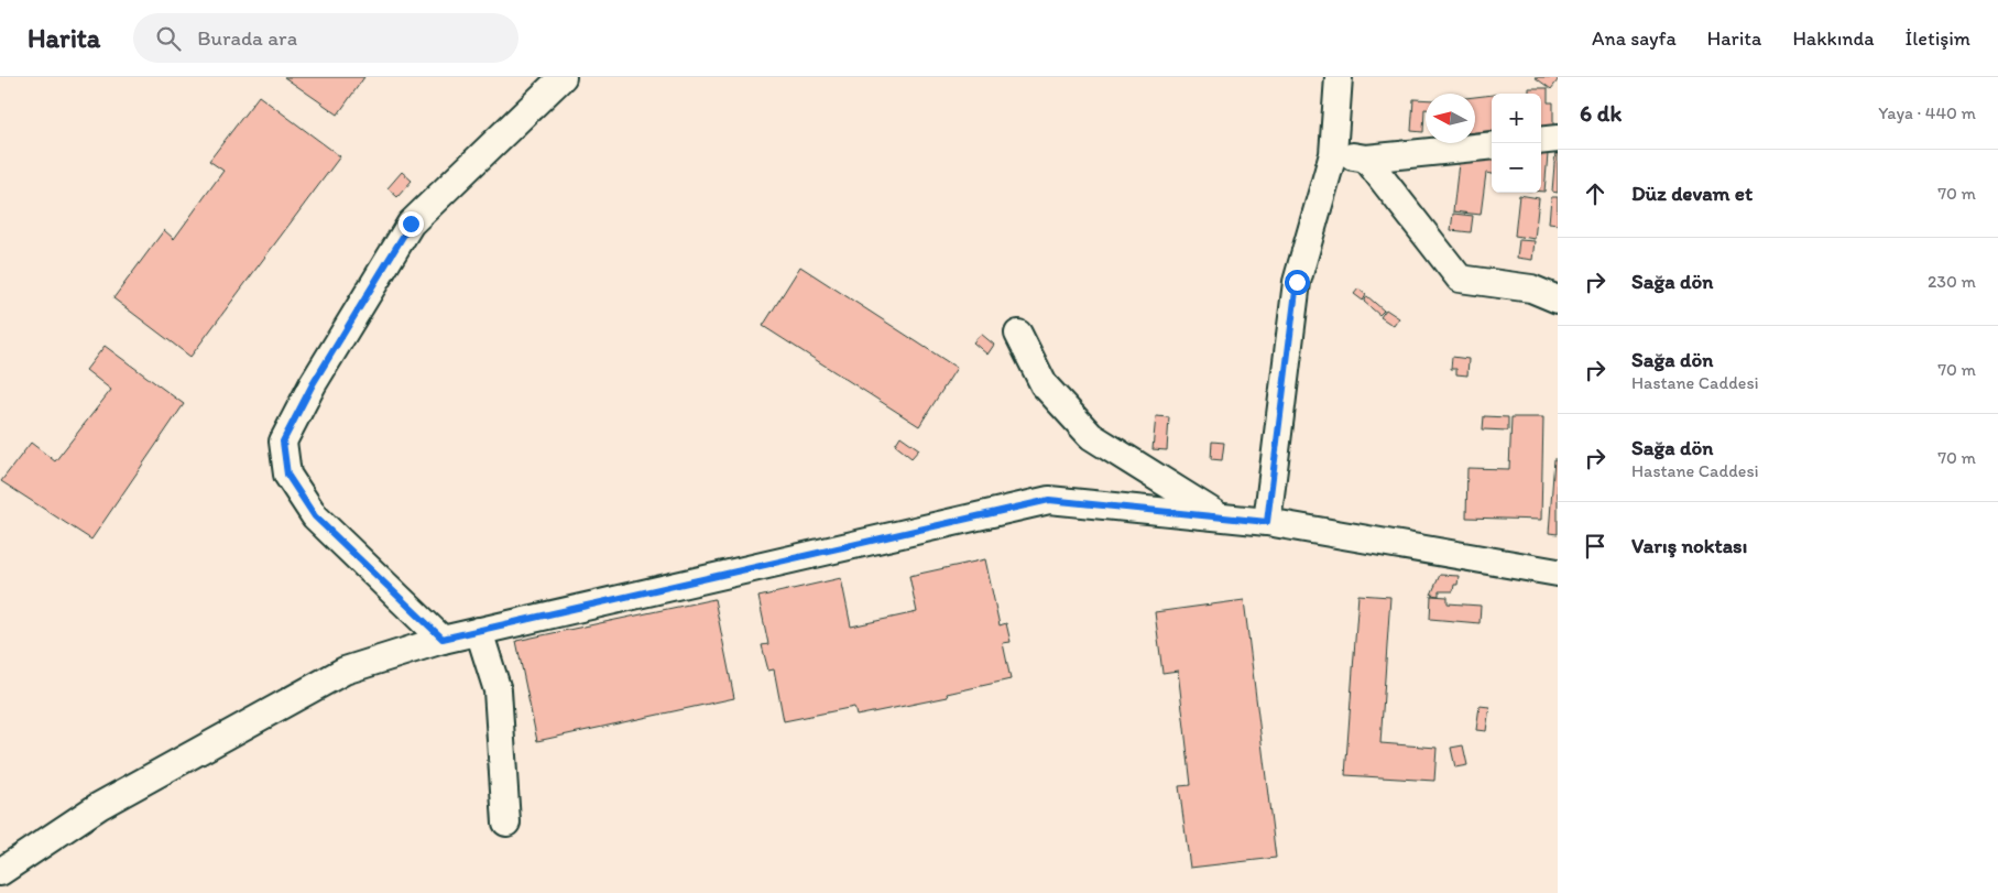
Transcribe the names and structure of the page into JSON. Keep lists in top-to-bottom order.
{
  "north": "left",
  "page": {
    "header": "Harita",
    "search": "Burada ara",
    "nav": [
      "Ana sayfa",
      "Harita",
      "Hakkında",
      "İletişim"
    ],
    "heading": ["6 dk", "Yaya · 440 m"],
    "map_buttons": ["+", "−"],
    "list": [
      ["Düz devam et", "70 m"],
      ["Sağa dön", "230 m"],
      ["Sağa dön", "Hastane Caddesi", "70 m"],
      ["Sağa dön", "Hastane Caddesi", "70 m"],
      "Varış noktası"
    ]
  }
}
